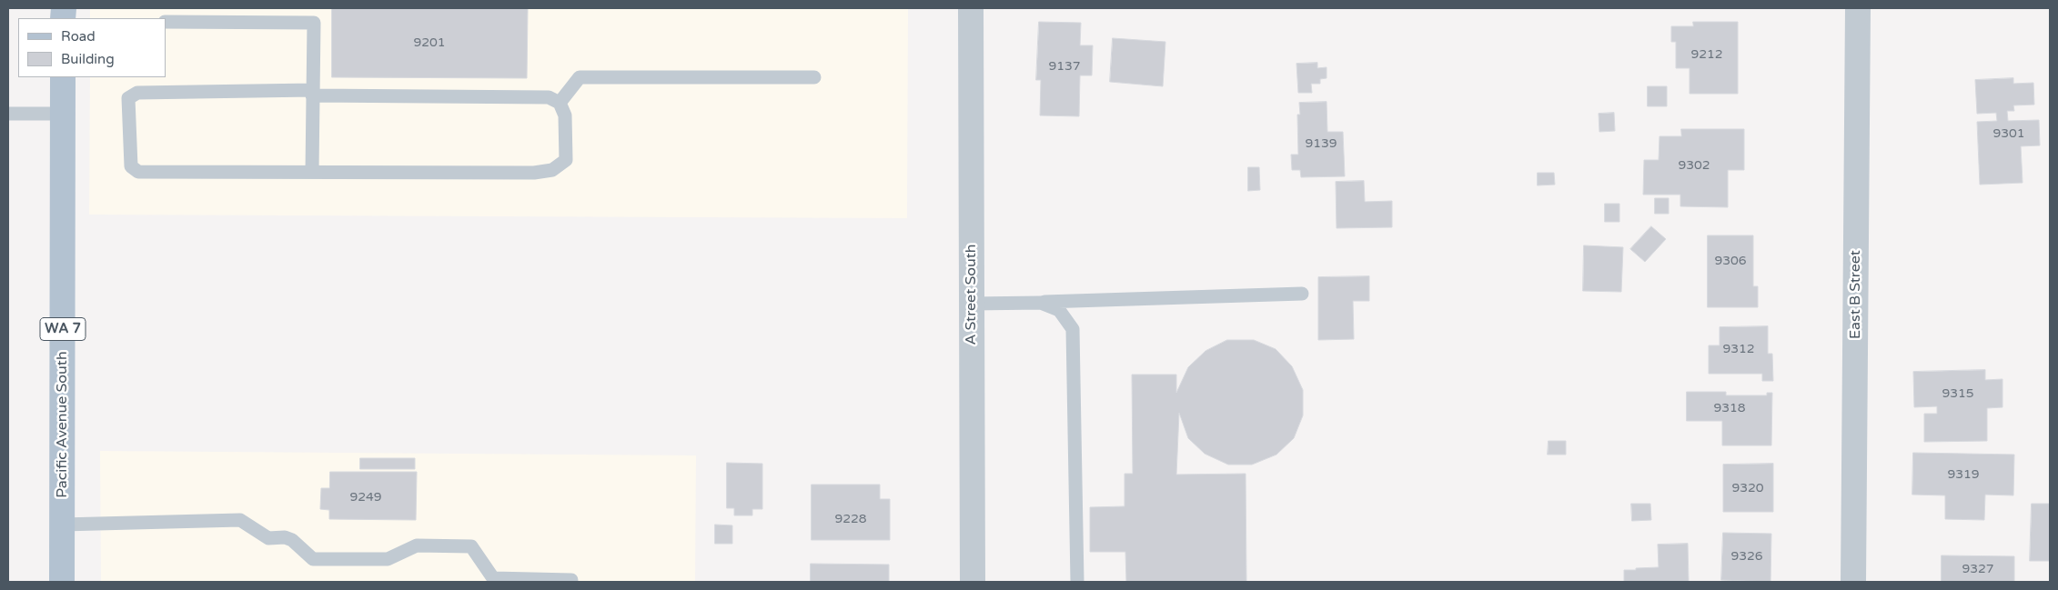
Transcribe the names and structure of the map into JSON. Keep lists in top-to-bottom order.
{
  "streets": {
    "main road": ["WA 7", "Pacific Avenue South"],
    "street": ["A Street South", "East B Street"]
  },
  "house_numbers": [
    "9201",
    "9212",
    "9137",
    "9301",
    "9139",
    "9302",
    "9306",
    "9312",
    "9315",
    "9318",
    "9319",
    "9320",
    "9249",
    "9228",
    "9326",
    "9327"
  ],
  "legend": ["Road", "Building"]
}
